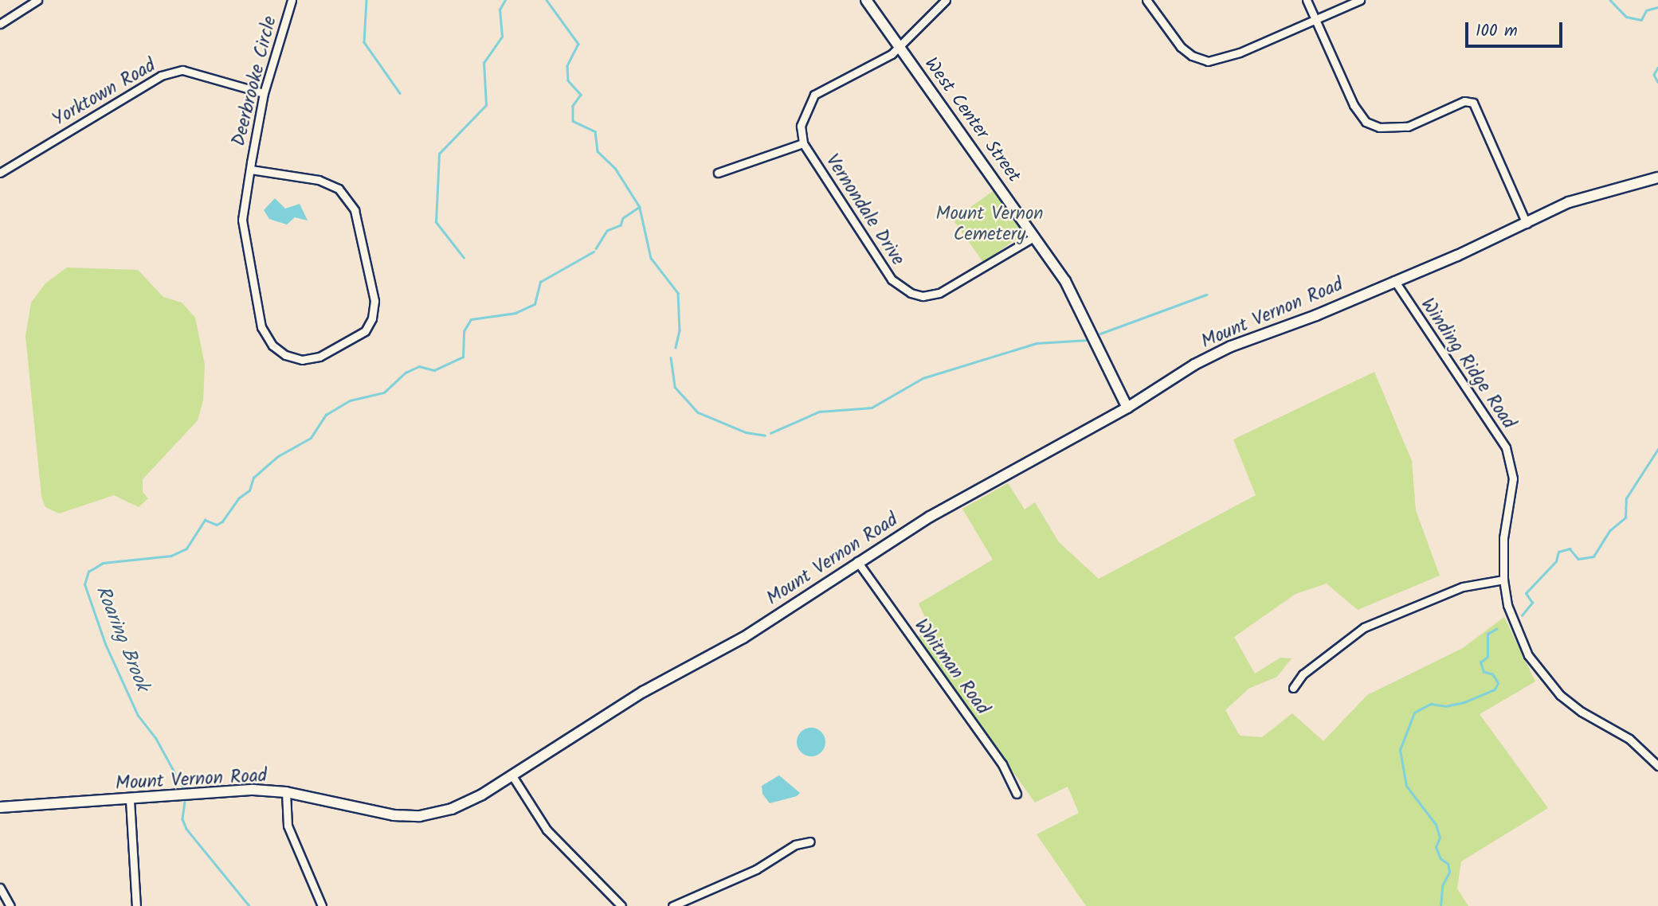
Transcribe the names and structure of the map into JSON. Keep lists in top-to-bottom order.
{
  "streets": {
    "main road": ["West Center Street", "Mount Vernon Road"],
    "street": [
      "Deerbrooke Circle",
      "Yorktown Road",
      "Vernondale Drive",
      "Winding Ridge Road",
      "Whitman Road"
    ]
  },
  "crossings": [
    ["Deerbrooke Circle", "Yorktown Road"],
    ["West Center Street", "Vernondale Drive"],
    ["West Center Street", "Mount Vernon Road"],
    ["Mount Vernon Road", "Winding Ridge Road"],
    ["Mount Vernon Road", "Whitman Road"]
  ],
  "water": ["Roaring Brook"],
  "parks": ["Mount Vernon Cemetery"],
  "scale_bar": "100 m"
}
